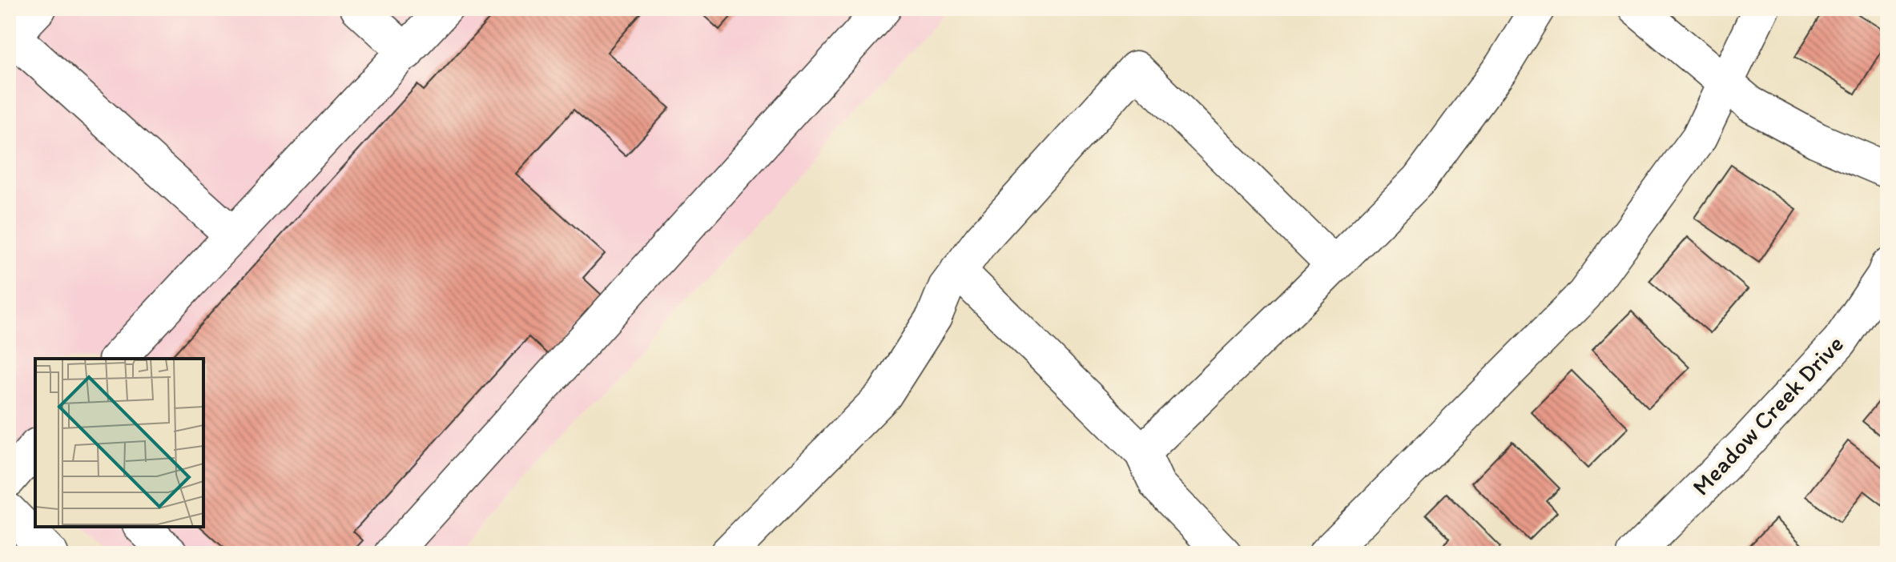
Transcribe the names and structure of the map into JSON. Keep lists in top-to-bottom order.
{
  "streets": {
    "street": ["Meadow Creek Drive"]
  }
}
